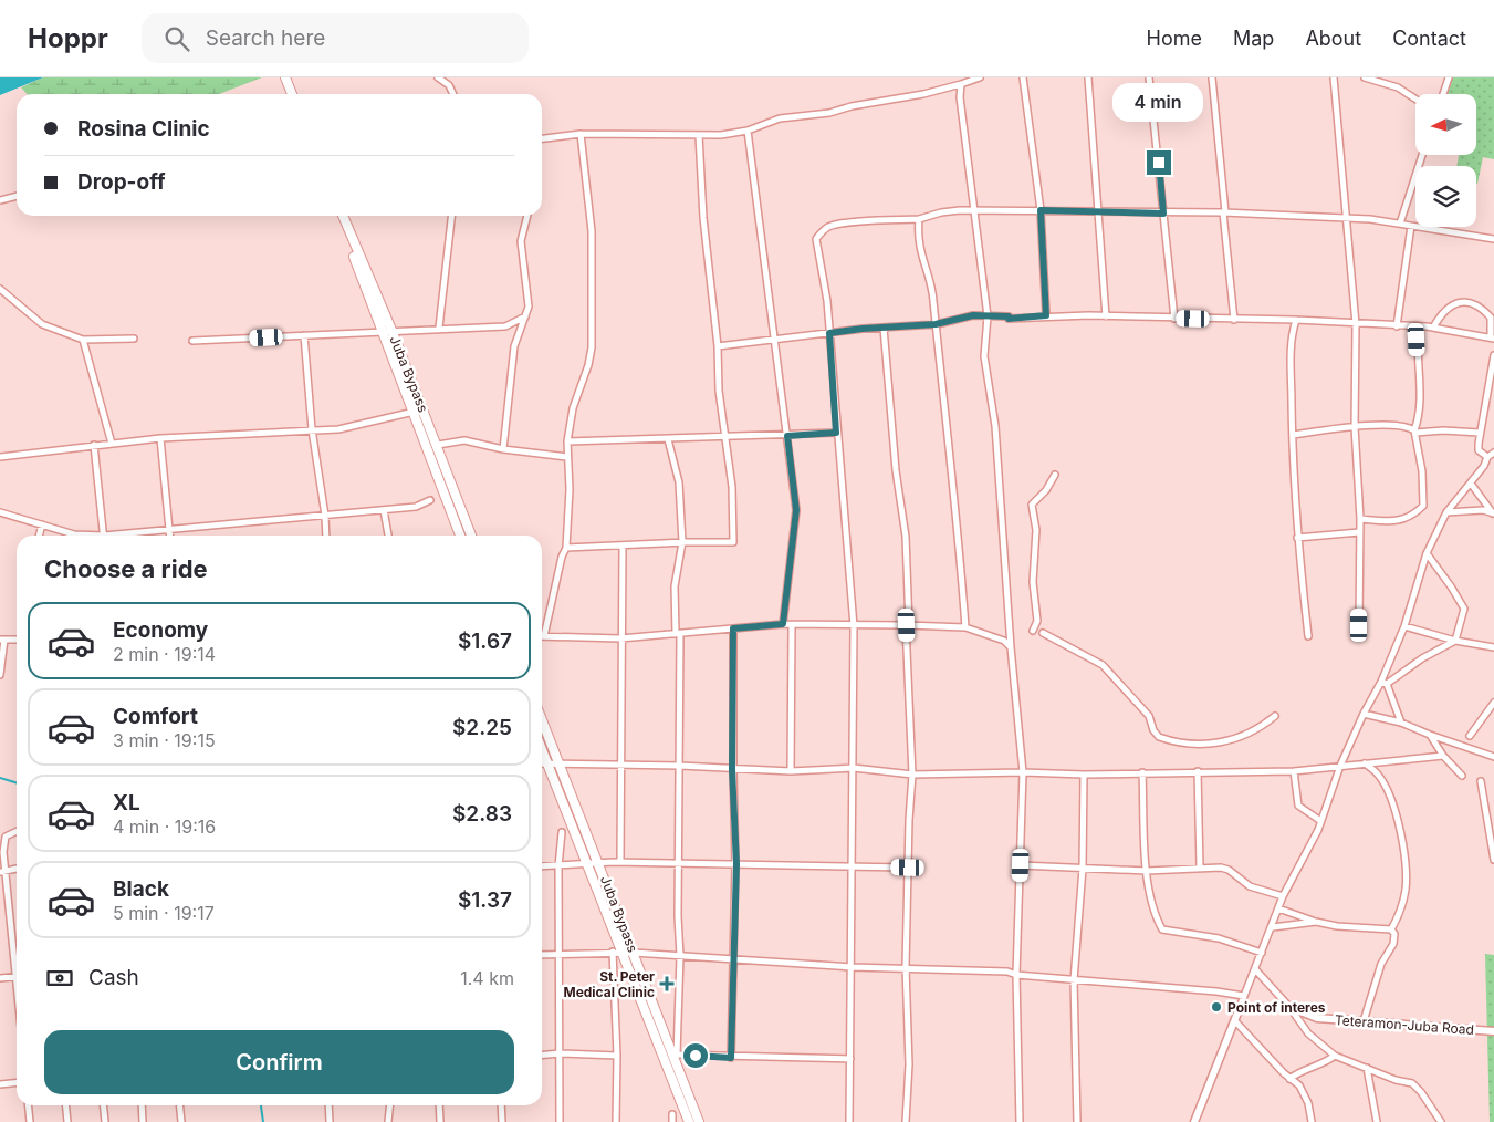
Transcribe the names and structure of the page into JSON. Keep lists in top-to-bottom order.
{
  "streets": {
    "main road": ["Juba Bypass"],
    "street": ["Teteramon-Juba Road"]
  },
  "places": {
    "health": ["St. Peter Medical Clinic"],
    "other": ["Point of interes"]
  },
  "north": "left",
  "page": {
    "header": "Hoppr",
    "search": "Search here",
    "nav": [
      "Home",
      "Map",
      "About",
      "Contact"
    ],
    "bubble": "4 min",
    "banner": ["Rosina Clinic", "Drop-off"],
    "heading": "Choose a ride",
    "list": [
      {
        "name": "Economy",
        "note": "2 min · 19:14",
        "value": "$1.67"
      },
      {
        "name": "Comfort",
        "note": "3 min · 19:15",
        "value": "$2.25"
      },
      {
        "name": "XL",
        "note": "4 min · 19:16",
        "value": "$2.83"
      },
      {
        "name": "Black",
        "note": "5 min · 19:17",
        "value": "$1.37"
      }
    ],
    "pay": ["Cash", "1.4 km"],
    "buttons": "Confirm"
  }
}
